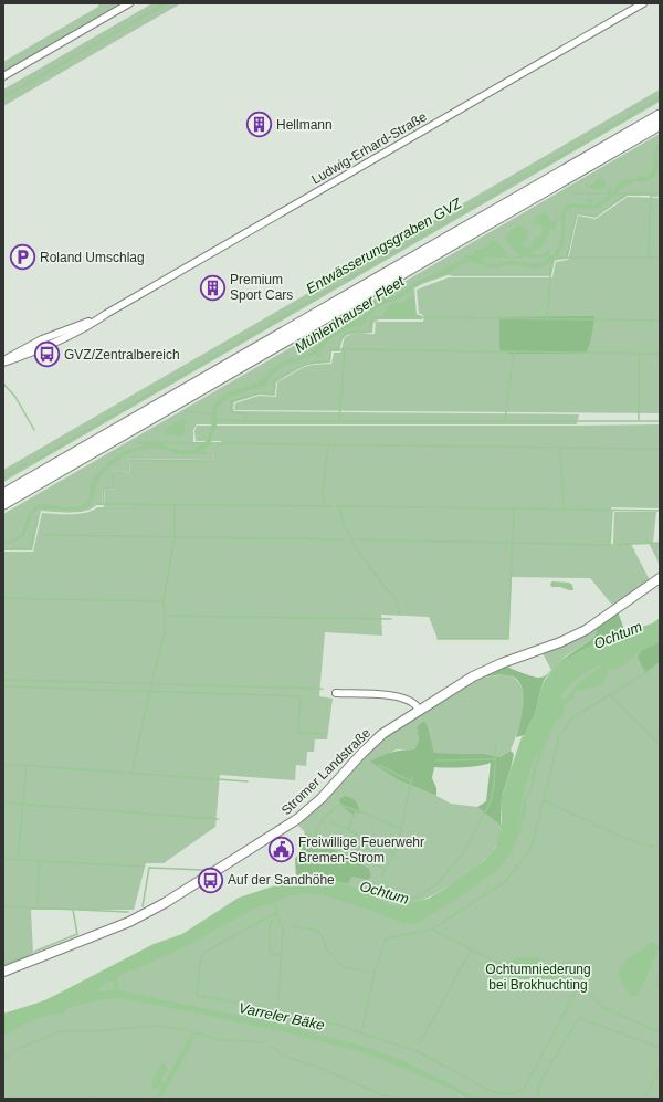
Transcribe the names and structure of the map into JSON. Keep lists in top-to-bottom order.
{
  "streets": {
    "main road": ["Stromer Landstraße"],
    "street": ["Ludwig-Erhard-Straße"]
  },
  "water": [
    "Entwässerungsgraben GVZ",
    "Mühlenhauser Fleet",
    "Ochtum",
    "Varreler Bäke"
  ],
  "parks": ["Ochtumniederung bei Brokhuchting"],
  "places": {
    "building": ["Hellmann", "Premium Sport Cars"],
    "parking": ["Roland Umschlag"],
    "bus stop": ["GVZ/Zentralbereich", "Auf der Sandhöhe"],
    "public building": ["Freiwillige Feuerwehr Bremen-Strom"]
  }
}
